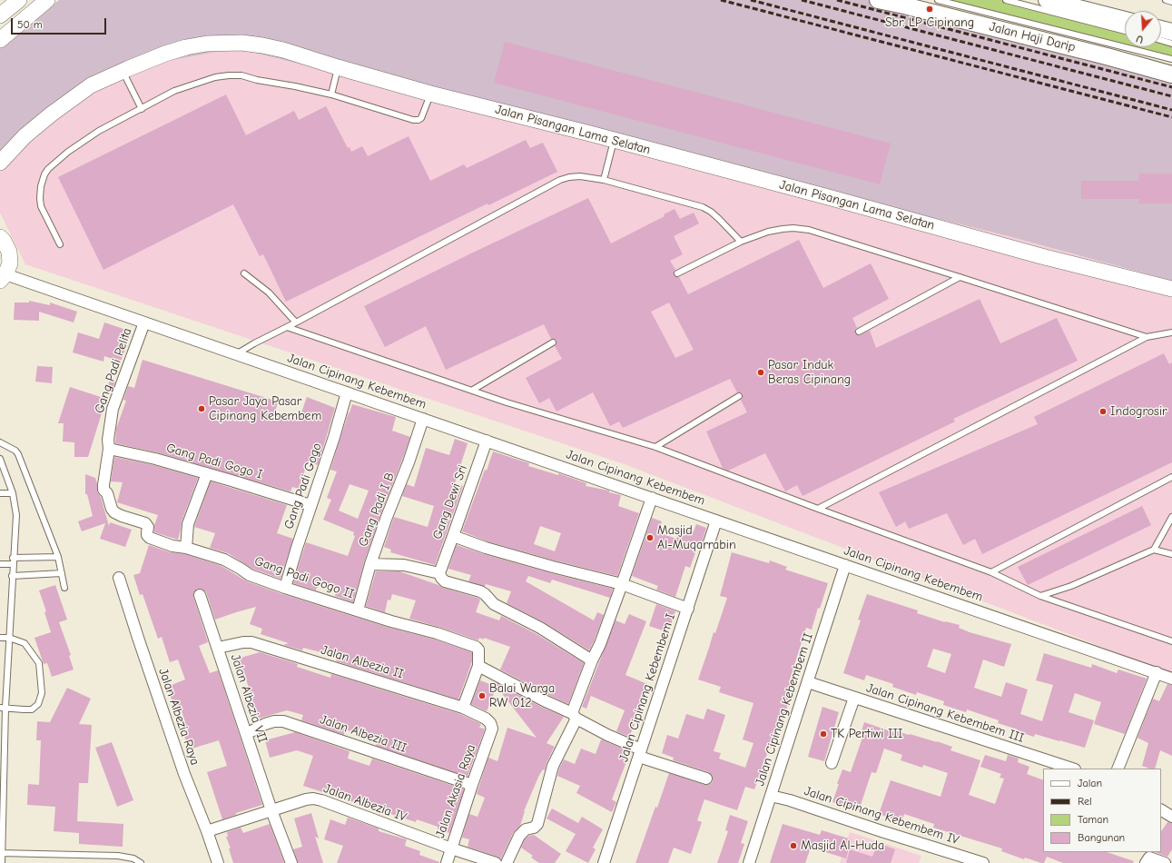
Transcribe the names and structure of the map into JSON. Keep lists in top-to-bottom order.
{
  "streets": {
    "main road": ["Jalan Haji Darip"],
    "street": [
      "Jalan Pisangan Lama Selatan",
      "Gang Padi Pelita",
      "Jalan Cipinang Kebembem",
      "Gang Padi Gogo I",
      "Gang Padi Gogo",
      "Gang Dewi Sri",
      "Gang Padi I B",
      "Gang Padi Gogo II",
      "Jalan Albezia II",
      "Jalan Cipinang Kebembem I",
      "Jalan Albezia VII",
      "Jalan Cipinang Kebembem II",
      "Jalan Cipinang Kebembem III",
      "Jalan Albezia Raya",
      "Jalan Albezia III",
      "Jalan Akasia Raya",
      "Jalan Albezia IV",
      "Jalan Cipinang Kebembem IV"
    ]
  },
  "crossings": [
    ["Gang Padi Pelita", "Jalan Cipinang Kebembem"],
    ["Gang Padi Pelita", "Gang Padi Gogo I"],
    ["Gang Padi Pelita", "Gang Padi Gogo II"],
    ["Jalan Cipinang Kebembem", "Gang Padi Gogo"],
    ["Jalan Cipinang Kebembem", "Gang Dewi Sri"],
    ["Jalan Cipinang Kebembem", "Gang Padi I B"],
    ["Jalan Cipinang Kebembem", "Jalan Cipinang Kebembem I"],
    ["Jalan Cipinang Kebembem", "Jalan Cipinang Kebembem II"],
    ["Gang Padi Gogo I", "Gang Padi Gogo"],
    ["Gang Padi Gogo", "Gang Padi Gogo II"],
    ["Gang Padi I B", "Gang Padi Gogo II"],
    ["Jalan Albezia II", "Jalan Albezia VII"],
    ["Jalan Albezia II", "Jalan Akasia Raya"],
    ["Jalan Albezia VII", "Jalan Albezia III"],
    ["Jalan Albezia VII", "Jalan Albezia IV"],
    ["Jalan Cipinang Kebembem II", "Jalan Cipinang Kebembem III"],
    ["Jalan Cipinang Kebembem II", "Jalan Cipinang Kebembem IV"],
    ["Jalan Albezia Raya", "Jalan Albezia IV"],
    ["Jalan Albezia III", "Jalan Akasia Raya"],
    ["Jalan Akasia Raya", "Jalan Albezia IV"]
  ],
  "places": [
    "Sbr. LP Cipinang",
    "Pasar Induk Beras Cipinang",
    "Pasar Jaya Pasar Cipinang Kebembem",
    "Indogrosir",
    "Masjid Al-Muqarrabin",
    "Balai Warga RW 012",
    "TK Pertiwi III",
    "Masjid Al-Huda"
  ],
  "legend": [
    "Jalan",
    "Rel",
    "Taman",
    "Bangunan"
  ],
  "scale_bar": "50 m",
  "north": "bottom"
}
